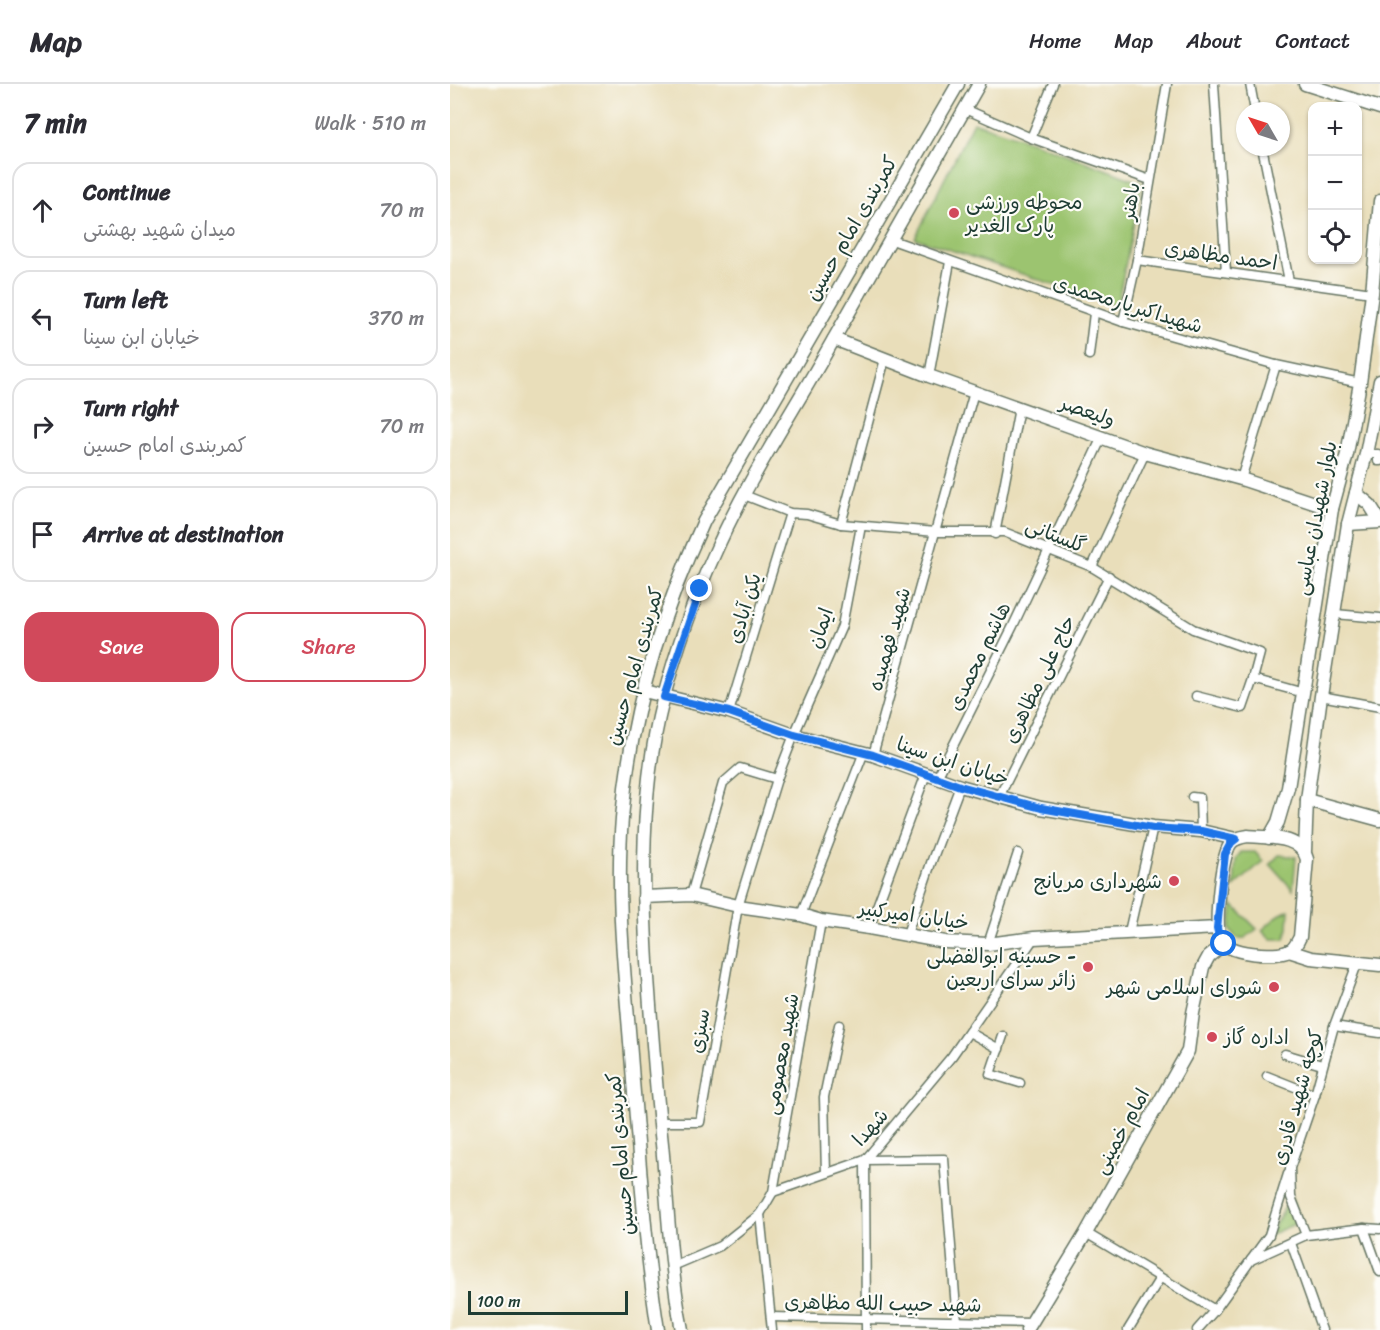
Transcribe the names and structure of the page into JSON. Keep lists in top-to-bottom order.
{
  "streets": {
    "main road": [
      "کمربندی امام حسین",
      "ولیعصر",
      "بلوار شهیدان عباسی",
      "خیابان ابن سینا",
      "خیابان امیرکبیر",
      "امام خمینی"
    ],
    "street": [
      "باهنر",
      "احمد مظاهری",
      "شهیداکبریارمحمدی",
      "گلستانی",
      "یکن آبادی",
      "ایمان",
      "شهید فهمیده",
      "هاشم محمدی",
      "حاج علی مظاهری",
      "سبزی",
      "شهید معصومی",
      "کوچه شهید قادری",
      "شهدا",
      "شهید حبیب الله مظاهری"
    ]
  },
  "crossings": [
    ["باهنر", "احمد مظاهری"],
    ["باهنر", "شهیداکبریارمحمدی"],
    ["کمربندی امام حسین", "شهیداکبریارمحمدی"],
    ["کمربندی امام حسین", "ولیعصر"],
    ["کمربندی امام حسین", "گلستانی"],
    ["کمربندی امام حسین", "خیابان ابن سینا"],
    ["کمربندی امام حسین", "خیابان امیرکبیر"],
    ["کمربندی امام حسین", "سبزی"],
    ["احمد مظاهری", "بلوار شهیدان عباسی"],
    ["شهیداکبریارمحمدی", "بلوار شهیدان عباسی"],
    ["ولیعصر", "بلوار شهیدان عباسی"],
    ["ولیعصر", "شهید فهمیده"],
    ["ولیعصر", "هاشم محمدی"],
    ["بلوار شهیدان عباسی", "خیابان ابن سینا"],
    ["بلوار شهیدان عباسی", "خیابان امیرکبیر"],
    ["بلوار شهیدان عباسی", "امام خمینی"],
    ["گلستانی", "یکن آبادی"],
    ["گلستانی", "ایمان"],
    ["گلستانی", "شهید فهمیده"],
    ["گلستانی", "هاشم محمدی"],
    ["گلستانی", "حاج علی مظاهری"],
    ["یکن آبادی", "خیابان ابن سینا"],
    ["ایمان", "خیابان ابن سینا"],
    ["ایمان", "خیابان امیرکبیر"],
    ["ایمان", "سبزی"],
    ["شهید فهمیده", "خیابان ابن سینا"],
    ["شهید فهمیده", "خیابان امیرکبیر"],
    ["هاشم محمدی", "خیابان ابن سینا"],
    ["هاشم محمدی", "خیابان امیرکبیر"],
    ["حاج علی مظاهری", "خیابان ابن سینا"],
    ["خیابان ابن سینا", "خیابان امیرکبیر"],
    ["خیابان ابن سینا", "امام خمینی"],
    ["خیابان امیرکبیر", "سبزی"],
    ["خیابان امیرکبیر", "شهید معصومی"],
    ["خیابان امیرکبیر", "شهدا"],
    ["خیابان امیرکبیر", "امام خمینی"],
    ["شهید معصومی", "شهدا"],
    ["امام خمینی", "شهید حبیب الله مظاهری"]
  ],
  "places": [
    "محوطه ورزشی پارک الغدیر",
    "شهرداری مریانج",
    "حسینه ابوالفضلی - زائر سرای اربعین",
    "شورای اسلامی شهر",
    "اداره گاز"
  ],
  "scale_bar": "100 m",
  "north": "top left",
  "page": {
    "header": "Map",
    "nav": [
      "Home",
      "Map",
      "About",
      "Contact"
    ],
    "heading": ["7 min", "Walk · 510 m"],
    "map_buttons": ["+", "−"],
    "list": [
      ["Continue", "میدان شهید بهشتی", "70 m"],
      ["Turn left", "خیابان ابن سینا", "370 m"],
      ["Turn right", "کمربندی امام حسین", "70 m"],
      "Arrive at destination"
    ],
    "buttons": ["Save", "Share"],
    "scale": "100 m"
  }
}
